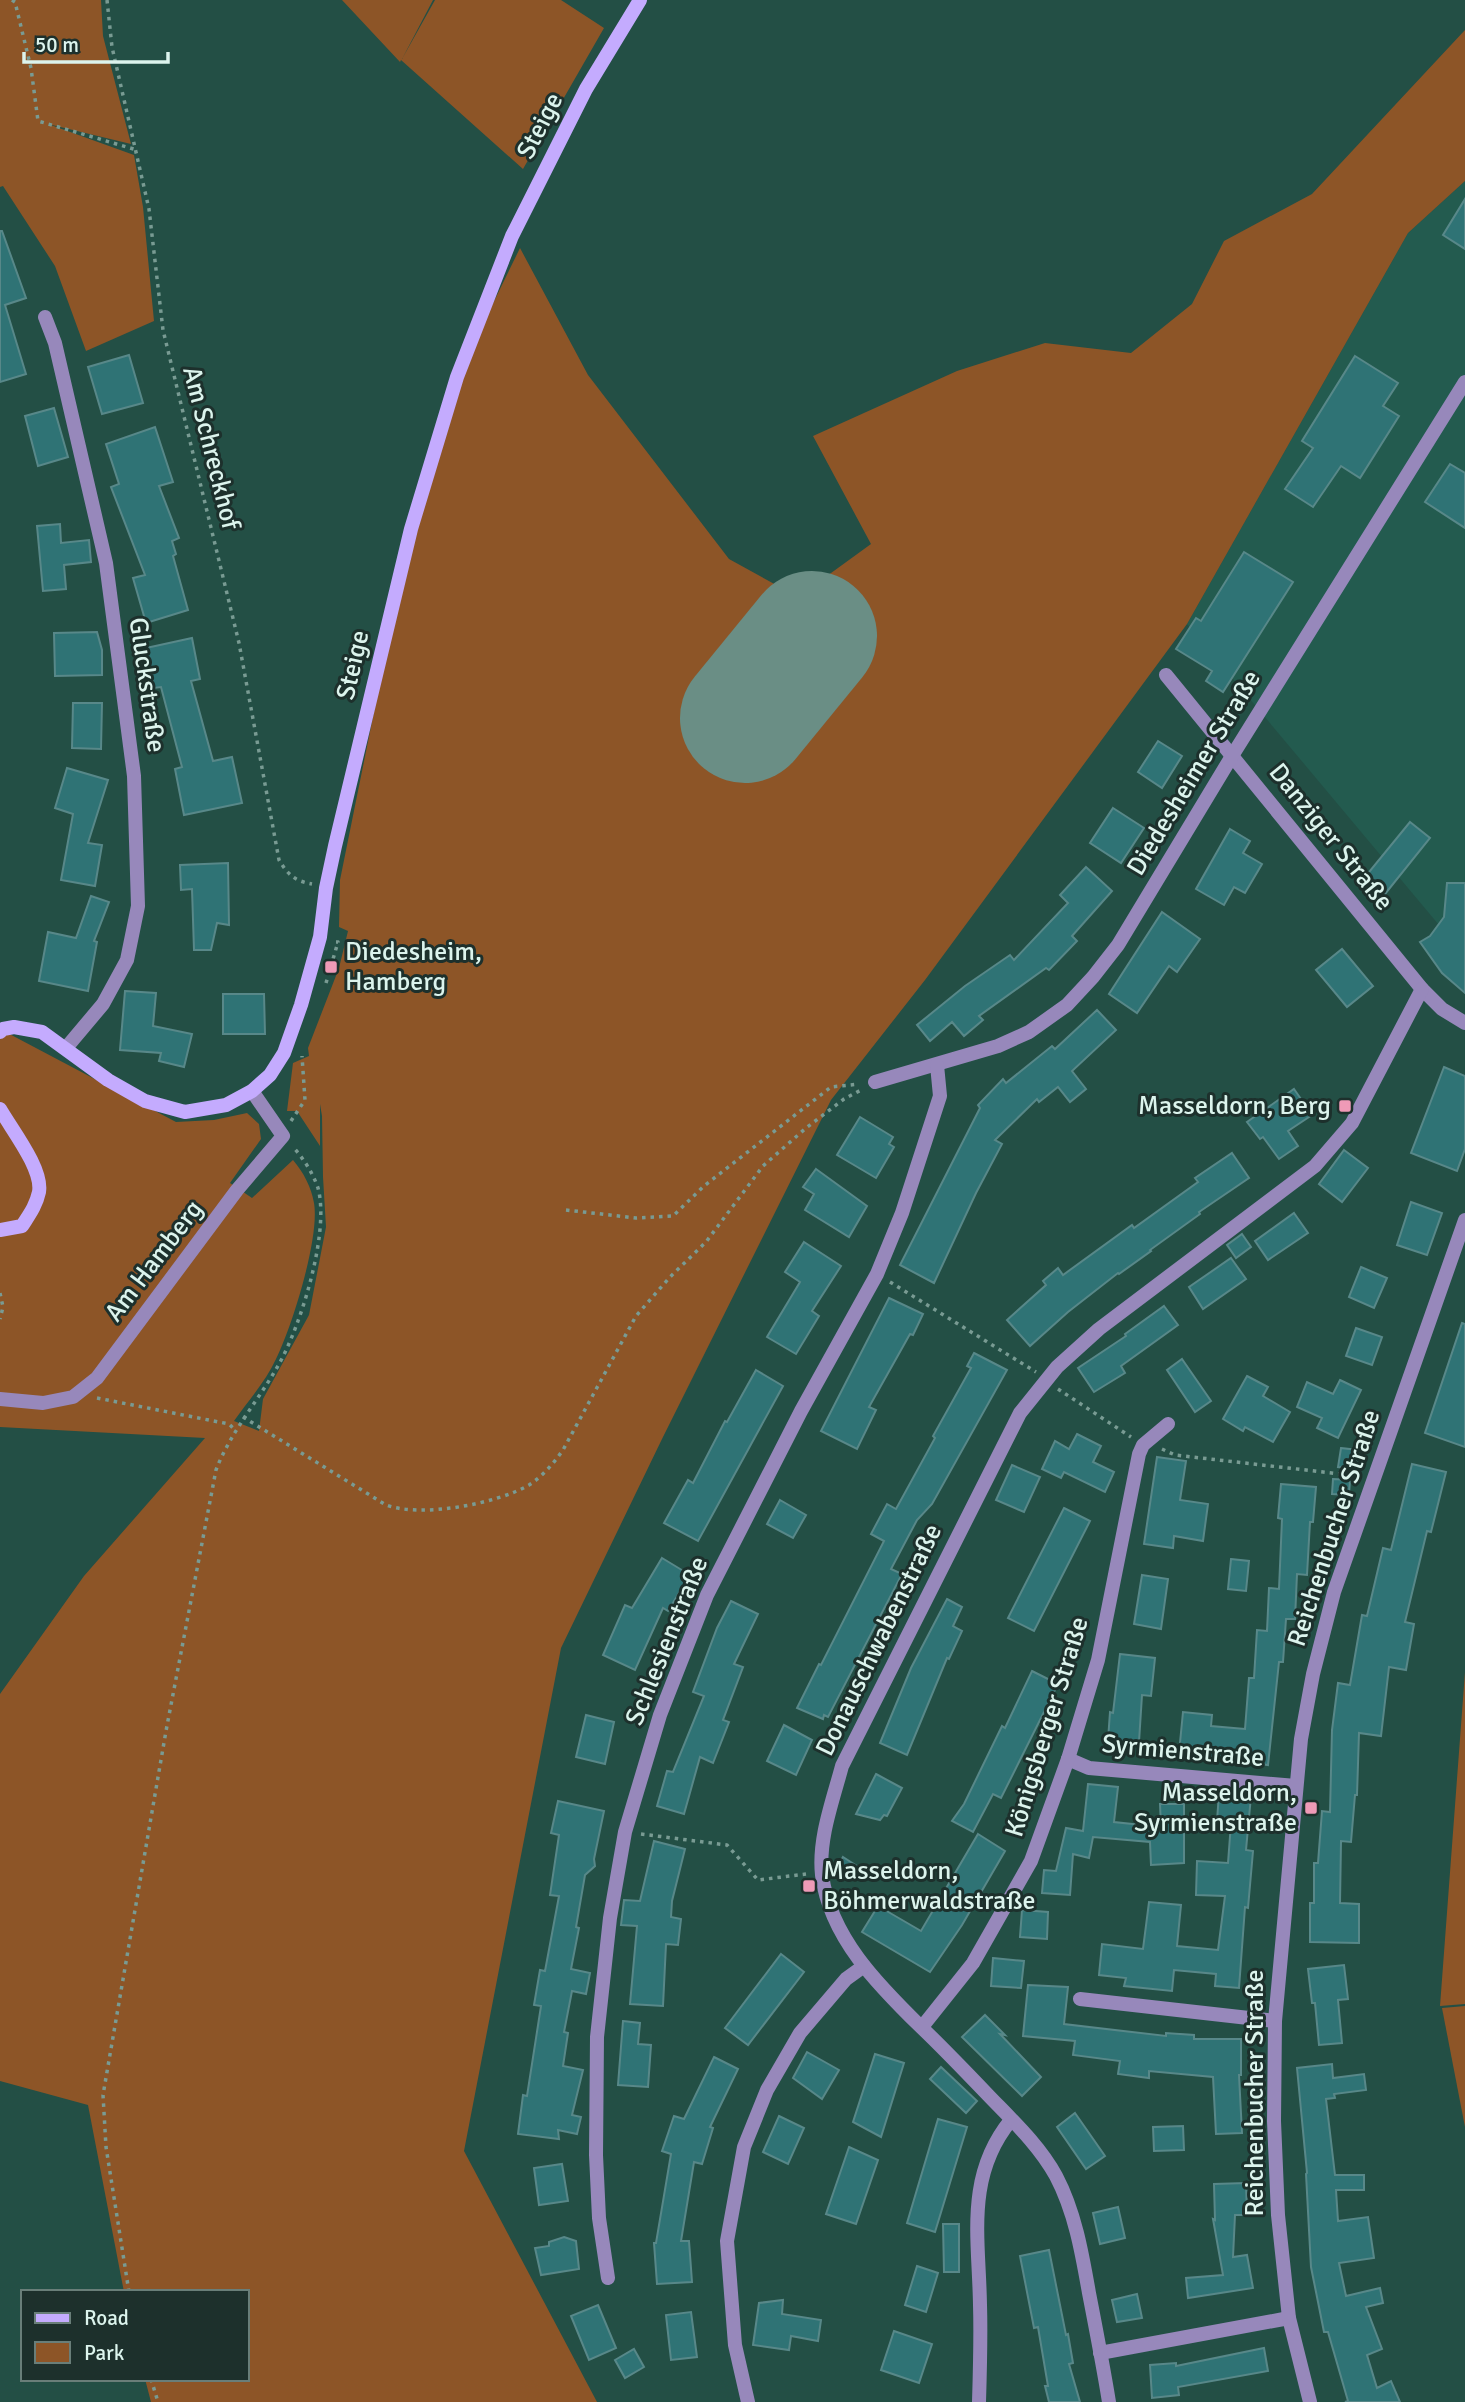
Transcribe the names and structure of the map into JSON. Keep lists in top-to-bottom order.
{
  "streets": {
    "street": [
      "Steige",
      "Gluckstraße",
      "Diedesheimer Straße",
      "Danziger Straße",
      "Am Hamberg",
      "Reichenbucher Straße",
      "Donauschwabenstraße",
      "Schlesienstraße",
      "Königsberger Straße",
      "Syrmienstraße"
    ],
    "path": ["Am Schreckhof"]
  },
  "crossings": [
    ["Steige", "Gluckstraße"],
    ["Diedesheimer Straße", "Danziger Straße"],
    ["Diedesheimer Straße", "Schlesienstraße"],
    ["Danziger Straße", "Donauschwabenstraße"],
    ["Reichenbucher Straße", "Syrmienstraße"],
    ["Donauschwabenstraße", "Königsberger Straße"],
    ["Königsberger Straße", "Syrmienstraße"]
  ],
  "places": {
    "transit": [
      "Diedesheim, Hamberg",
      "Masseldorn, Berg",
      "Masseldorn, Syrmienstraße",
      "Masseldorn, Böhmerwaldstraße"
    ]
  },
  "legend": ["Road", "Park"],
  "scale_bar": "50 m"
}
